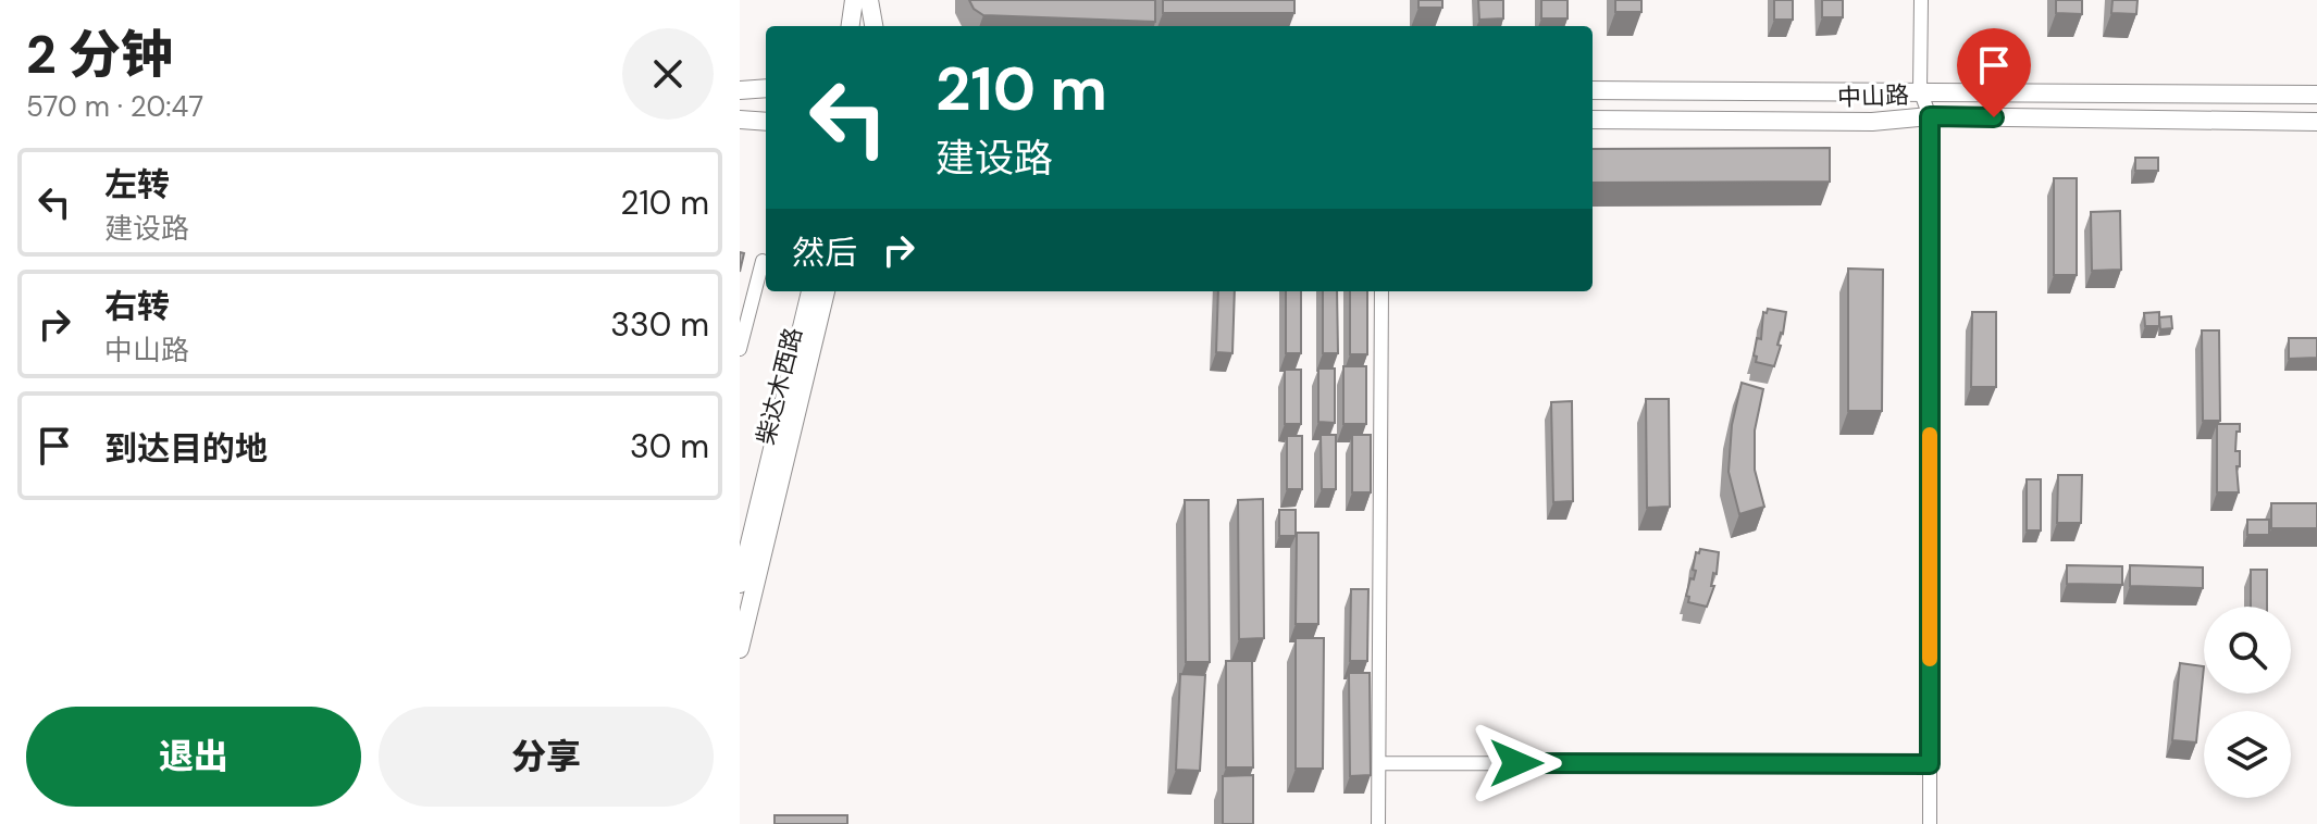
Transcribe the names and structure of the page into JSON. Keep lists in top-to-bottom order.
{
  "streets": {
    "main road": ["中山路", "柴达木西路"]
  },
  "page": {
    "heading": ["2 分钟", "570 m · 20:47"],
    "turn": ["210 m", "建设路"],
    "list": [
      {
        "name": "左转",
        "note": "建设路",
        "value": "210 m"
      },
      {
        "name": "右转",
        "note": "中山路",
        "value": "330 m"
      },
      {
        "name": "到达目的地",
        "value": "30 m"
      }
    ],
    "then": "然后",
    "buttons": ["退出", "分享"]
  }
}
